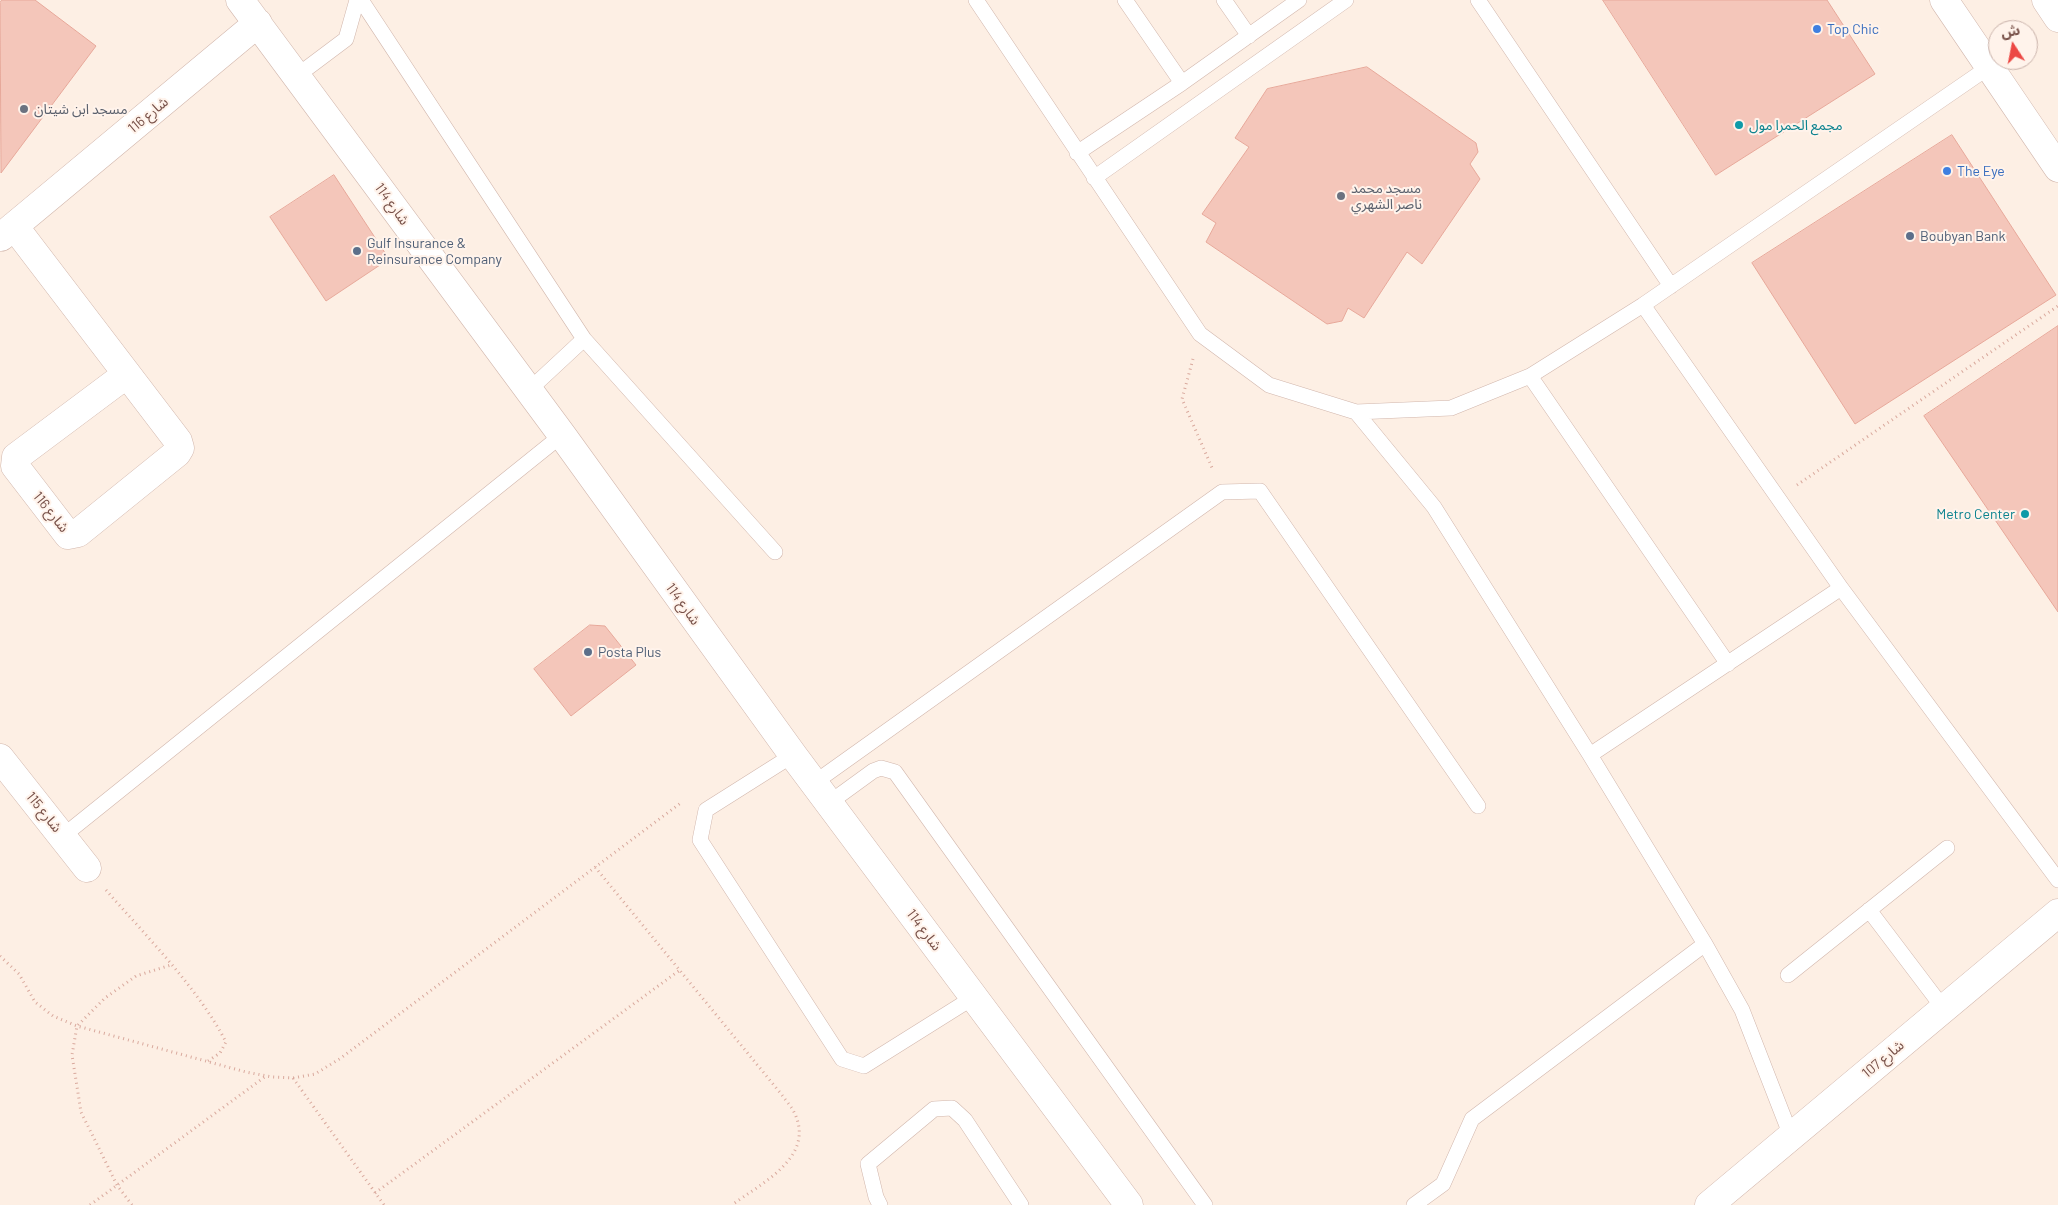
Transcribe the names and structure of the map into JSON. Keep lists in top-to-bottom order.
{
  "streets": {
    "street": [
      "شارع 116",
      "شارع 114",
      "شارع 115",
      "شارع 107"
    ]
  },
  "crossings": [
    ["شارع 116", "شارع 114"]
  ],
  "places": [
    "Top Chic",
    "مسجد ابن شيتان",
    "مجمع الحمرا مول",
    "The Eye",
    "مسجد محمد ناصر الشهري",
    "Boubyan Bank",
    "Gulf Insurance & Reinsurance Company",
    "Metro Center",
    "Posta Plus"
  ],
  "north": "top"
}
